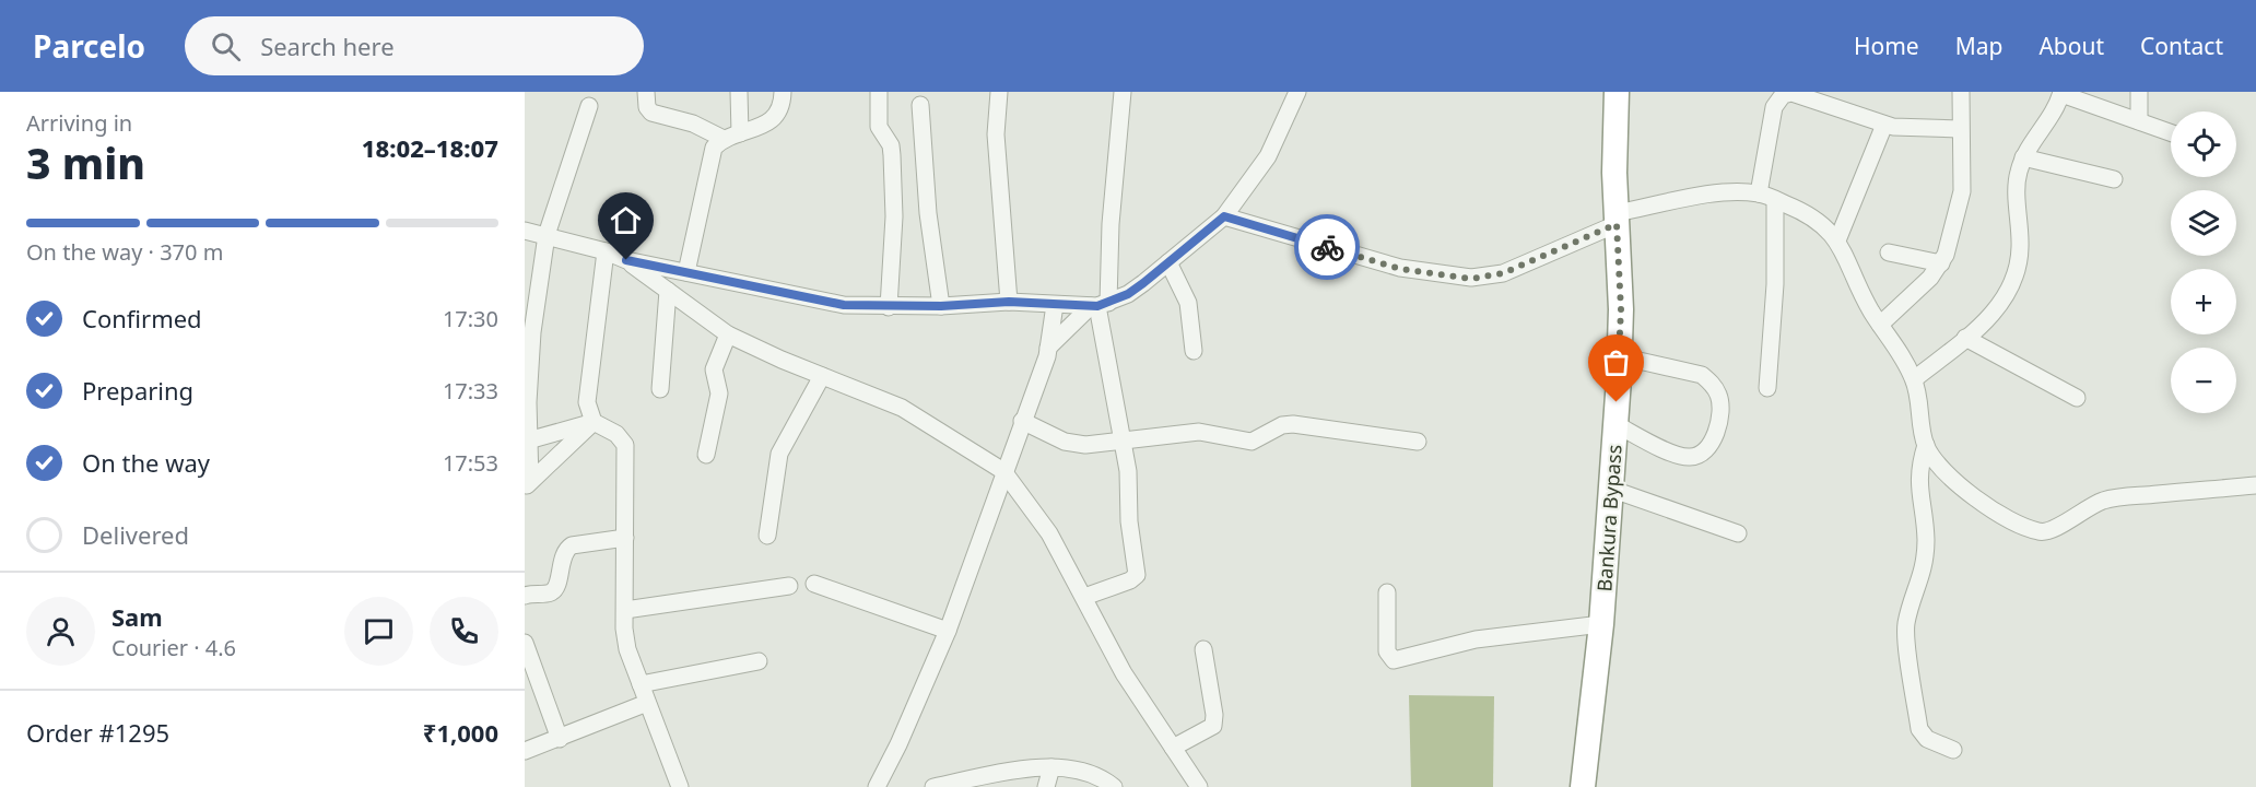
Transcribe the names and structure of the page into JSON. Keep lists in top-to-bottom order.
{
  "streets": {
    "highway": ["Bankura Bypass"]
  },
  "page": {
    "header": "Parcelo",
    "search": "Search here",
    "nav": [
      "Home",
      "Map",
      "About",
      "Contact"
    ],
    "heading": ["3 min", "Arriving in", "18:02–18:07"],
    "panel": [
      "Sam",
      "Courier · 4.6",
      "Order #1295",
      "₹1,000"
    ],
    "map_buttons": ["+", "−"],
    "bar": "On the way · 370 m",
    "list": [
      ["Confirmed", "17:30"],
      ["Preparing", "17:33"],
      ["On the way", "17:53"],
      "Delivered"
    ]
  }
}
